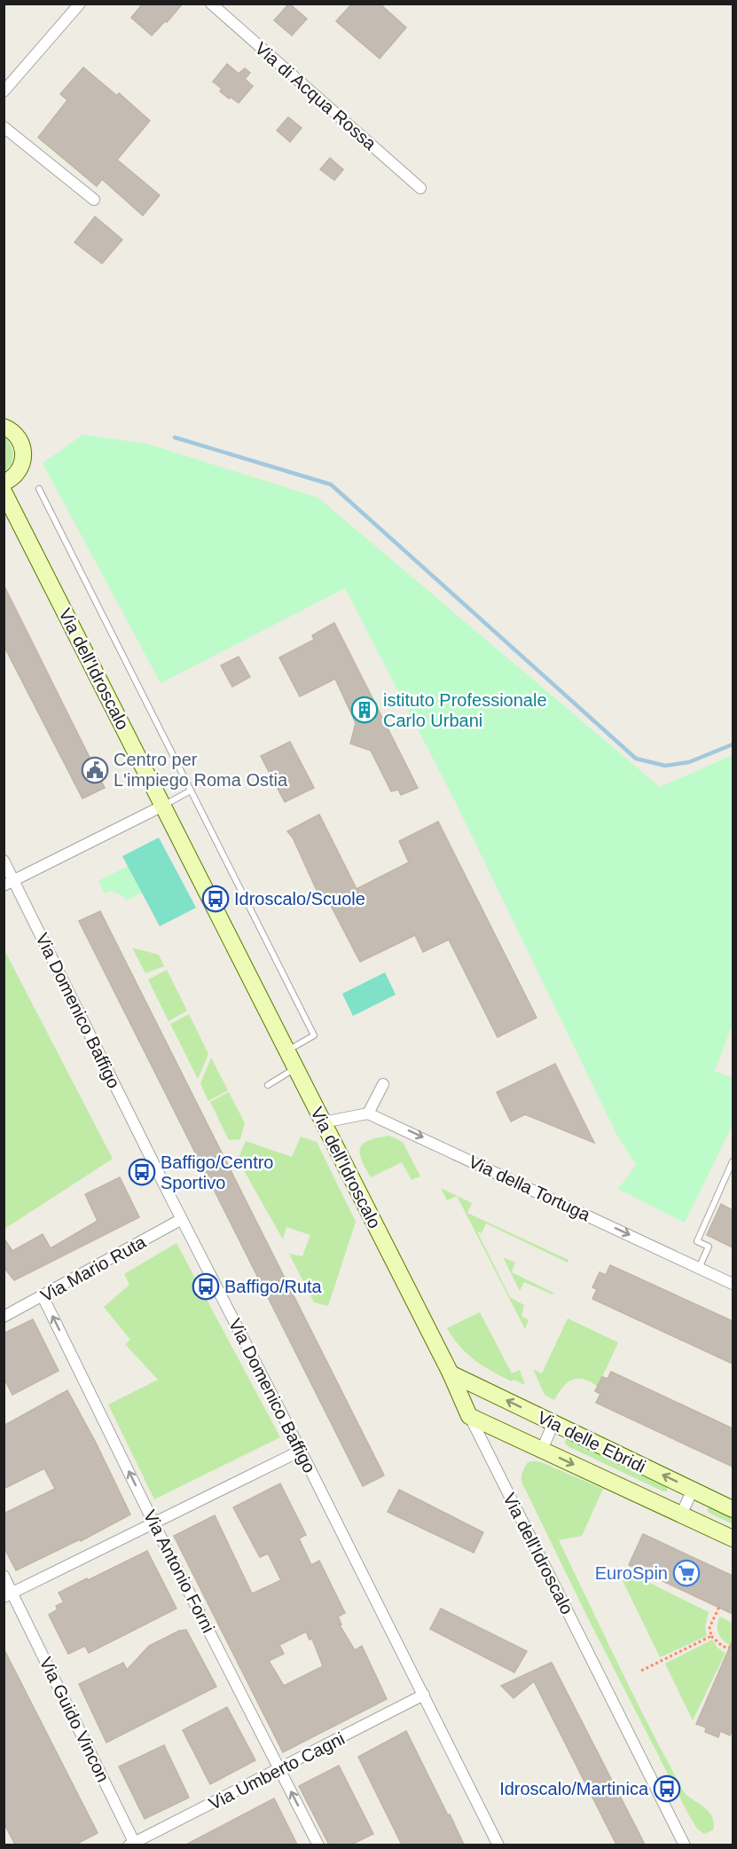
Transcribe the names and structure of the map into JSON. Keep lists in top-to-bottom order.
{
  "streets": {
    "street": [
      "Via di Acqua Rossa",
      "Via dell'Idroscalo",
      "Via Domenico Baffigo",
      "Via della Tortuga",
      "Via Mario Ruta",
      "Via delle Ebridi",
      "Via Antonio Forni",
      "Via Guido Vincon",
      "Via Umberto Cagni"
    ]
  },
  "crossings": [
    ["Via dell'Idroscalo", "Via delle Ebridi"],
    ["Via Domenico Baffigo", "Via Mario Ruta"],
    ["Via Domenico Baffigo", "Via Umberto Cagni"],
    ["Via Mario Ruta", "Via Antonio Forni"],
    ["Via Antonio Forni", "Via Umberto Cagni"],
    ["Via Guido Vincon", "Via Umberto Cagni"]
  ],
  "one_way": ["Via della Tortuga", "Via Antonio Forni"],
  "places": {
    "building": ["istituto Professionale Carlo Urbani"],
    "public building": ["Centro per L'impiego Roma Ostia"],
    "bus stop": [
      "Idroscalo/Scuole",
      "Baffigo/Centro Sportivo",
      "Baffigo/Ruta",
      "Idroscalo/Martinica"
    ],
    "supermarket": ["EuroSpin"]
  }
}
